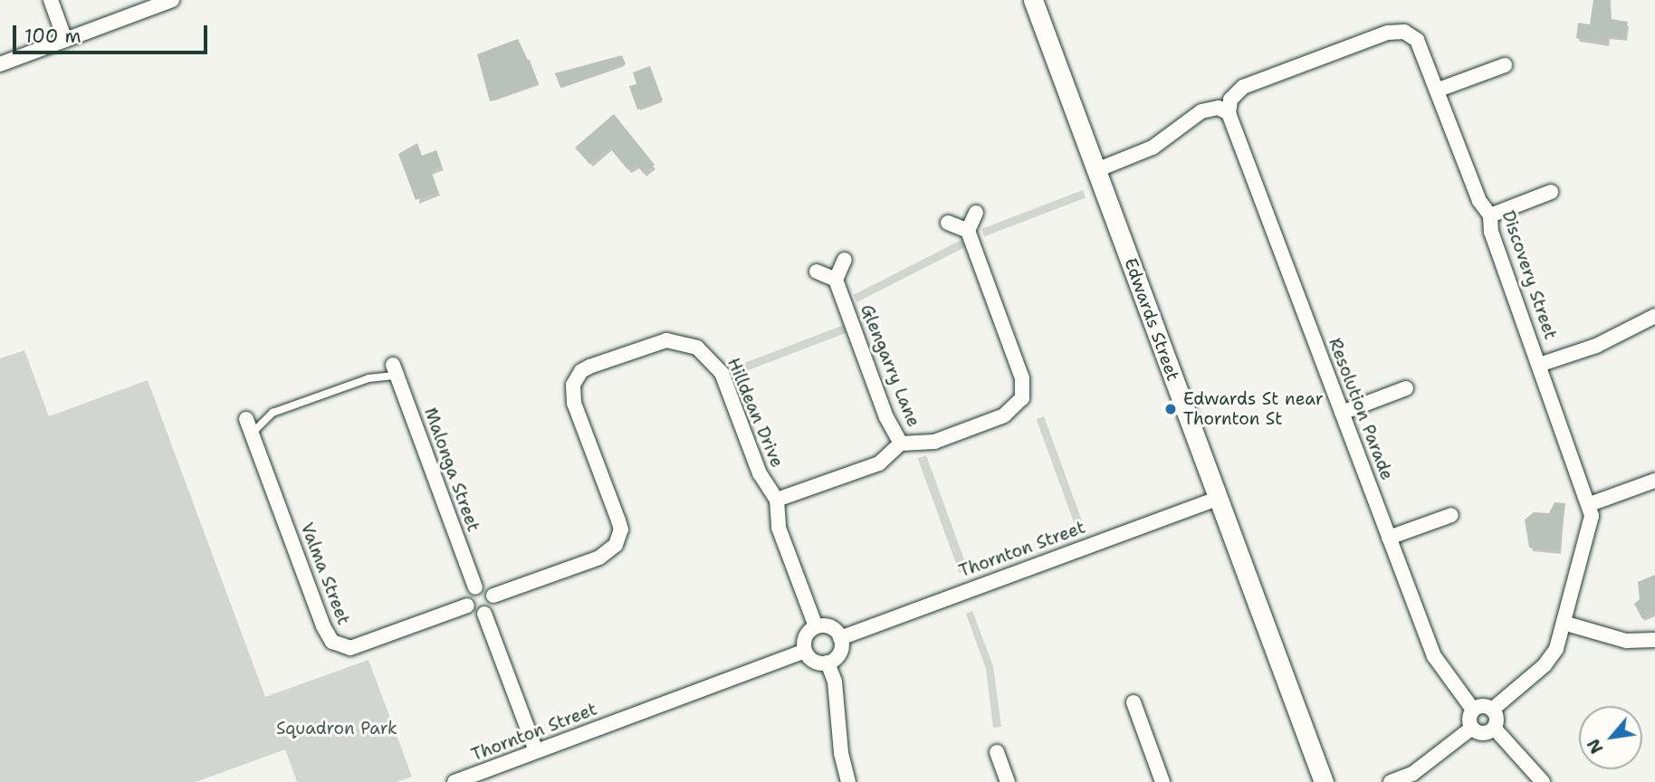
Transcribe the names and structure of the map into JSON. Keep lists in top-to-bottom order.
{
  "streets": {
    "main road": ["Edwards Street"],
    "street": [
      "Discovery Street",
      "Glengarry Lane",
      "Resolution Parade",
      "Hilldean Drive",
      "Malonga Street",
      "Thornton Street",
      "Valma Street"
    ]
  },
  "crossings": [
    ["Discovery Street", "Resolution Parade"],
    ["Edwards Street", "Thornton Street"],
    ["Glengarry Lane", "Hilldean Drive"],
    ["Hilldean Drive", "Malonga Street"],
    ["Hilldean Drive", "Thornton Street"],
    ["Hilldean Drive", "Valma Street"],
    ["Malonga Street", "Valma Street"]
  ],
  "parks": ["Squadron Park"],
  "places": ["Edwards St near Thornton St"],
  "scale_bar": "100 m",
  "north": "bottom left"
}
